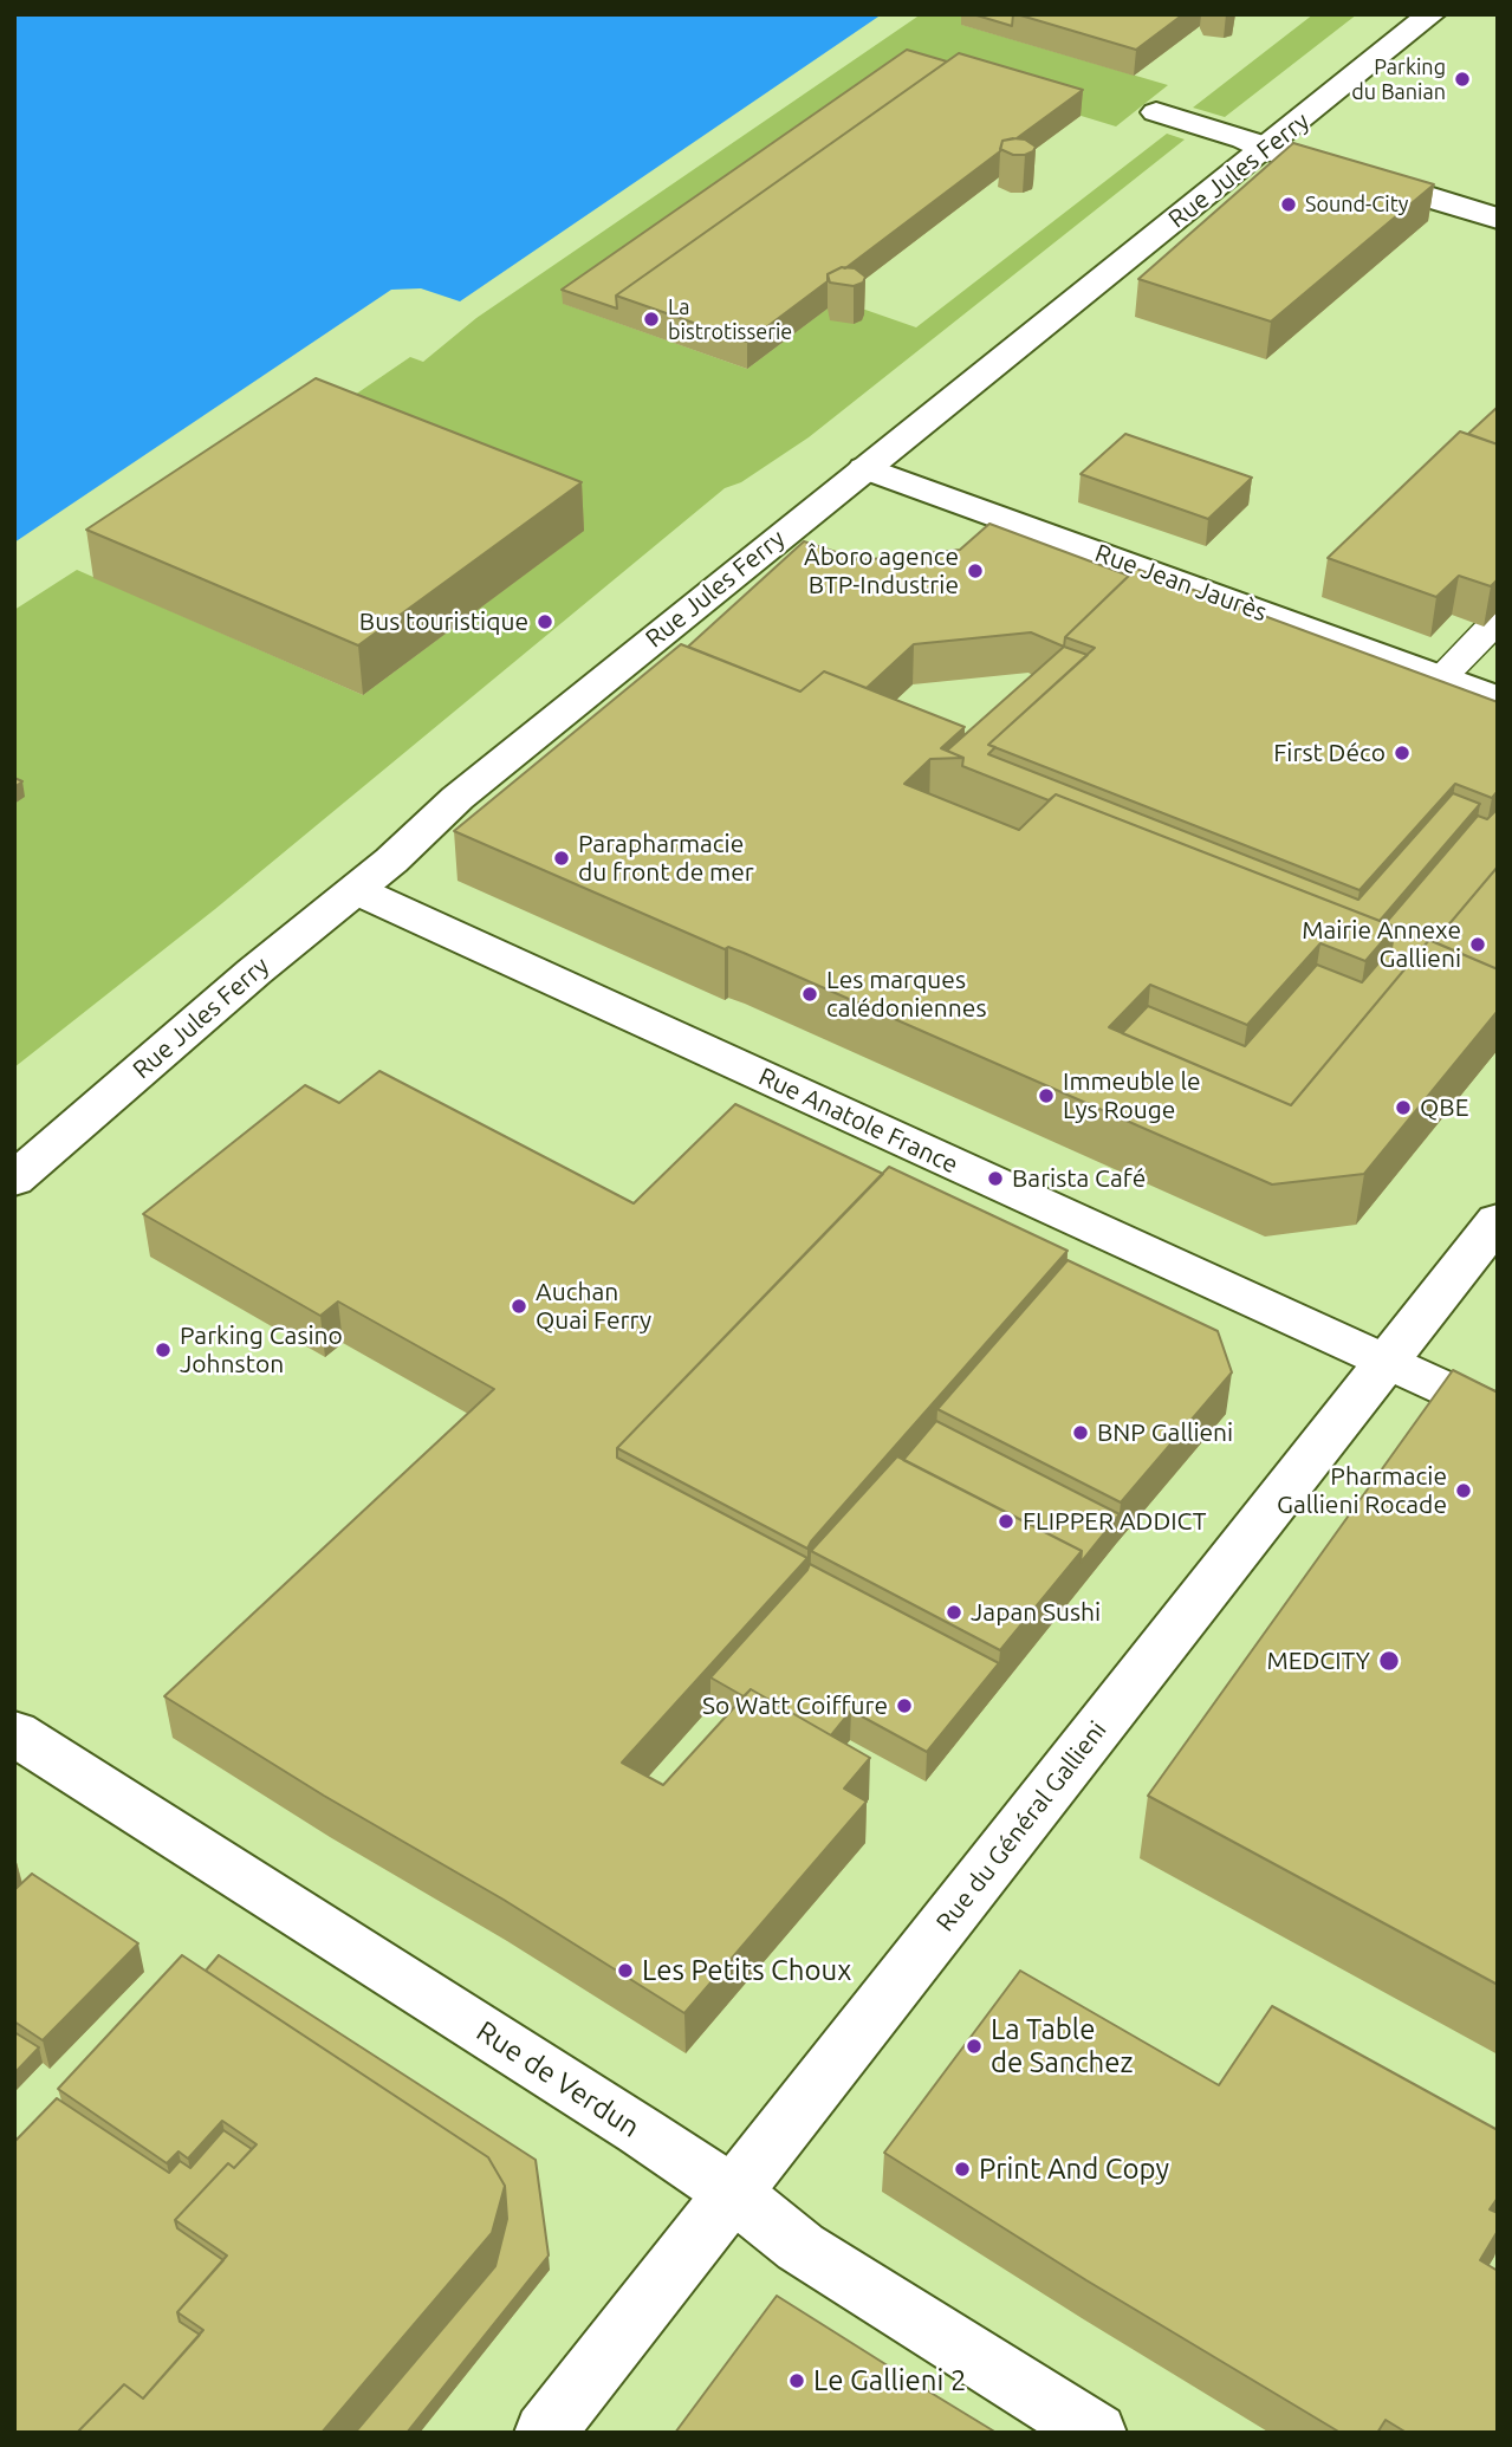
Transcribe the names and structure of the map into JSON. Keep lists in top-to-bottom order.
{
  "streets": {
    "main road": [
      "Rue Jules Ferry",
      "Rue Jean Jaurès",
      "Rue Anatole France",
      "Rue du Général Gallieni",
      "Rue de Verdun"
    ]
  },
  "crossings": [
    ["Rue Jules Ferry", "Rue Jean Jaurès"],
    ["Rue Jules Ferry", "Rue Anatole France"],
    ["Rue Anatole France", "Rue du Général Gallieni"],
    ["Rue du Général Gallieni", "Rue de Verdun"]
  ],
  "places": [
    "Parking du Banian",
    "Sound-City",
    "La bistrotisserie",
    "Âboro agence BTP-Industrie",
    "Bus touristique",
    "First Déco",
    "Parapharmacie du front de mer",
    "Mairie Annexe Gallieni",
    "Les marques calédoniennes",
    "Immeuble le Lys Rouge",
    "QBE",
    "Barista Café",
    "Auchan Quai Ferry",
    "Parking Casino Johnston",
    "BNP Gallieni",
    "Pharmacie Gallieni Rocade",
    "FLIPPER ADDICT",
    "Japan Sushi",
    "MEDCITY",
    "So Watt Coiffure",
    "Les Petits Choux",
    "La Table de Sanchez",
    "Print And Copy",
    "Le Gallieni 2"
  ]
}
